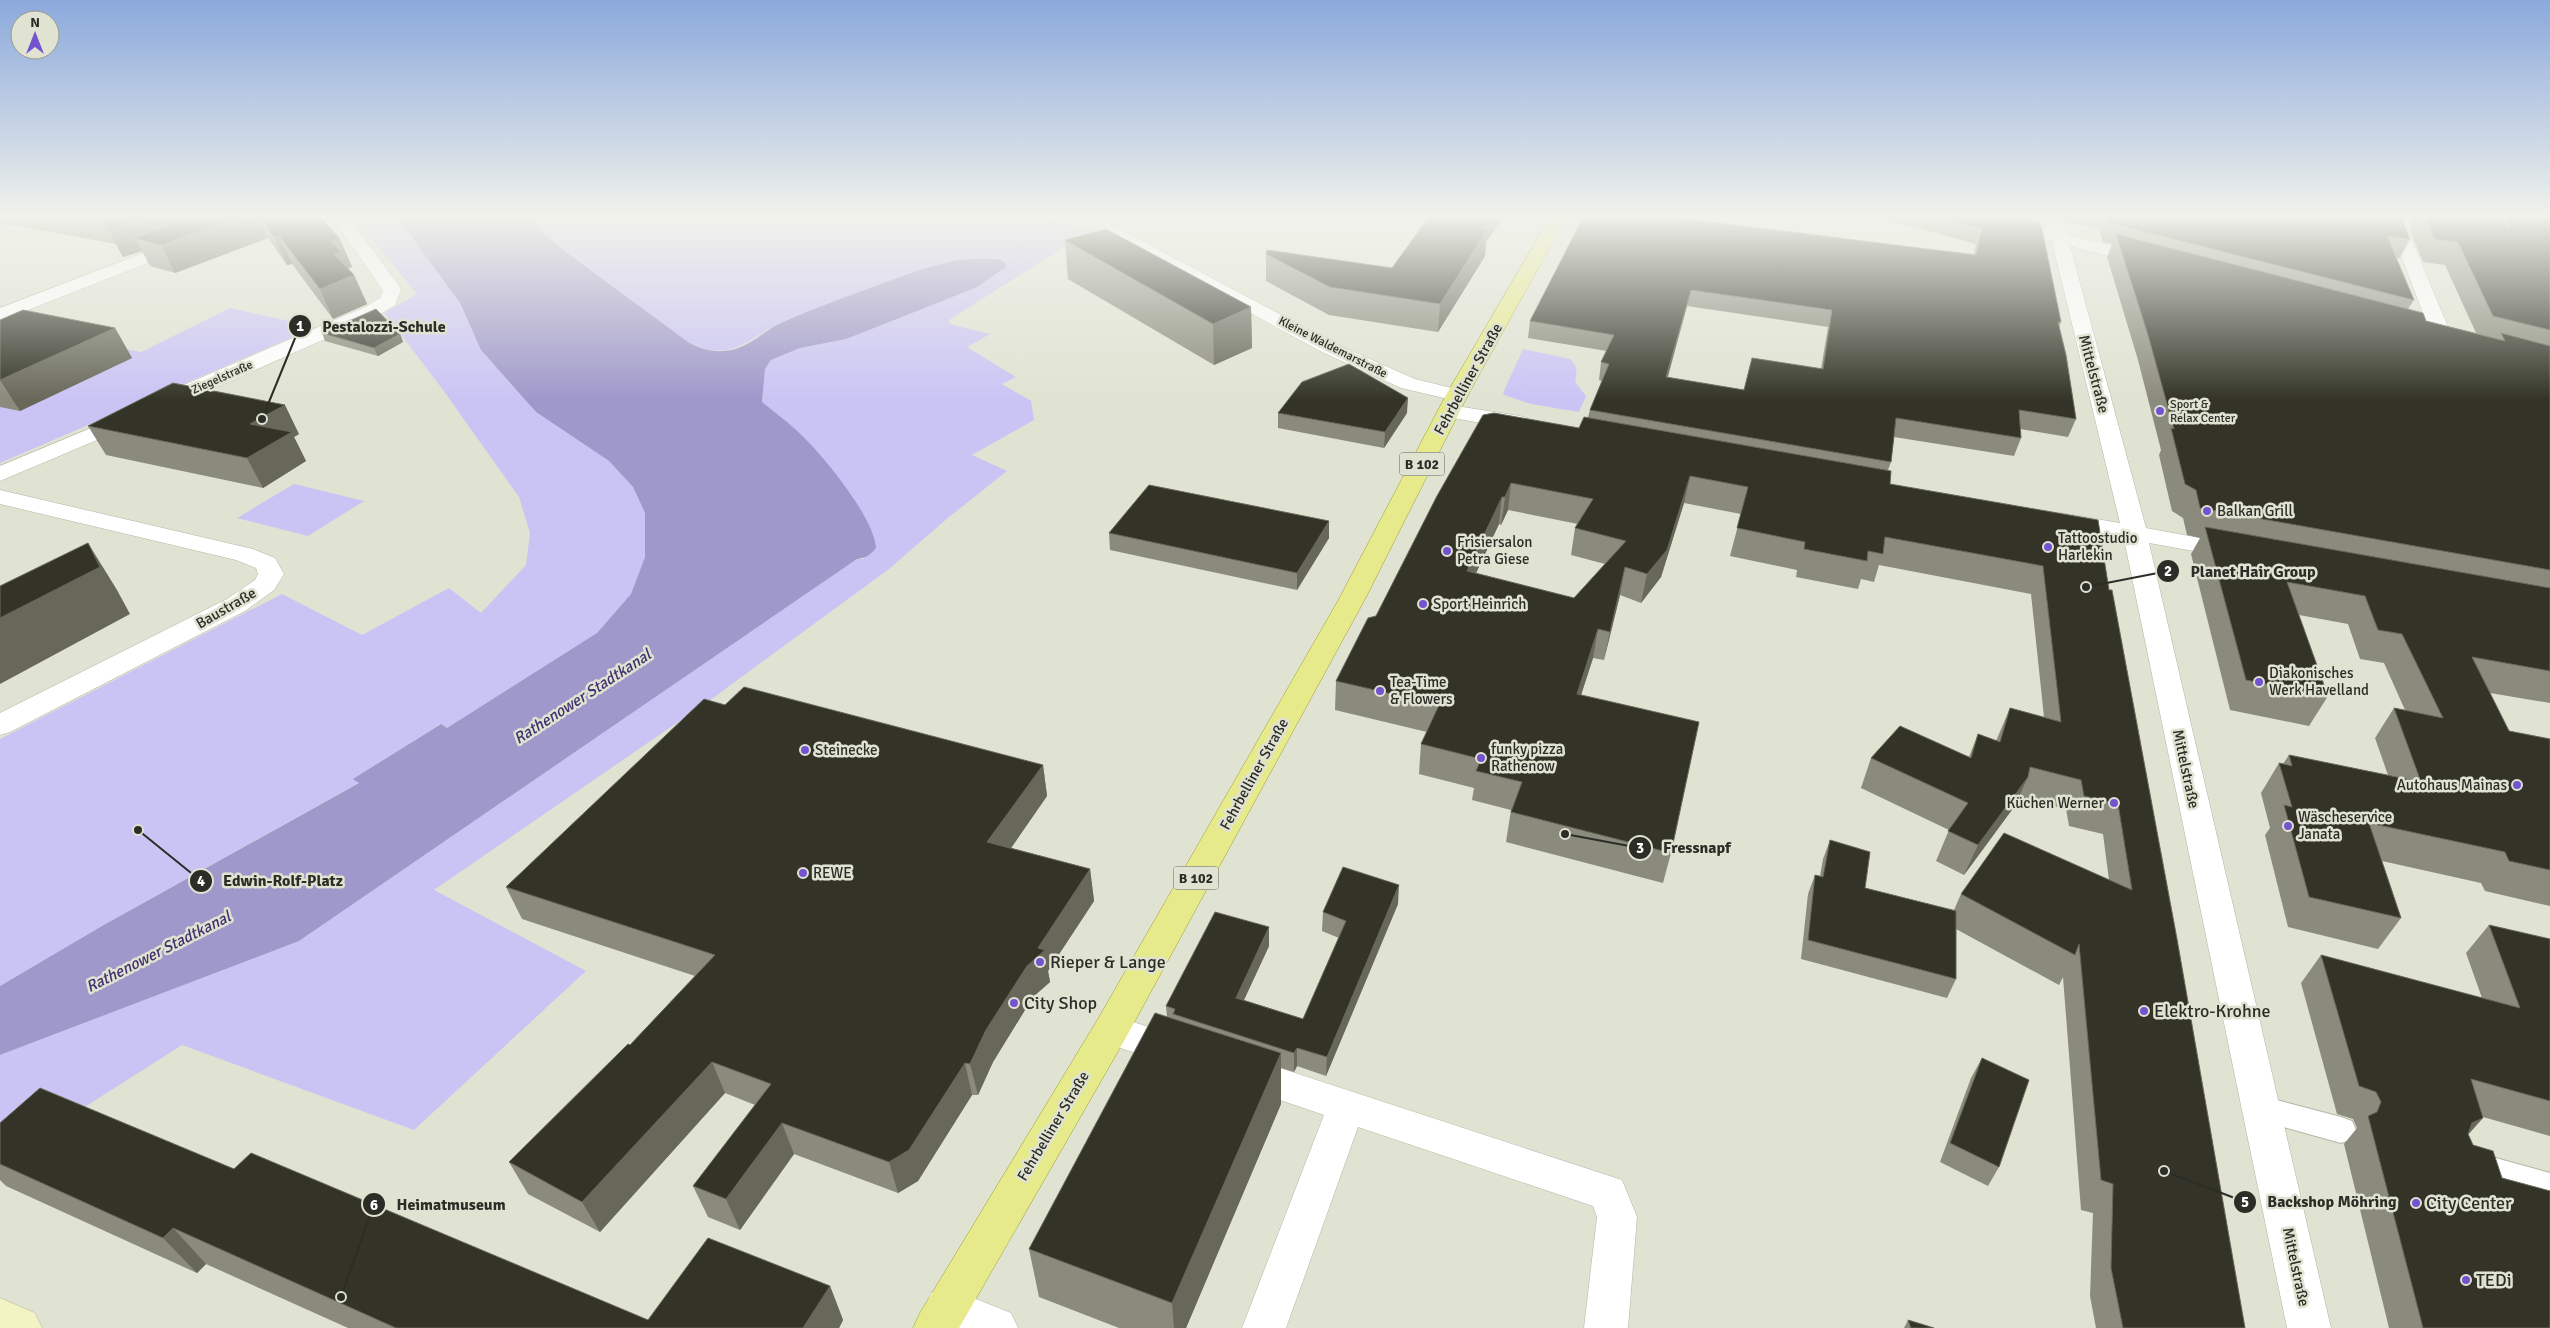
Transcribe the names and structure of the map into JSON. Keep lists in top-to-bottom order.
{
  "streets": {
    "main road": ["Fehrbelliner Straße", "B 102"],
    "street": [
      "Kleine Waldemarstraße",
      "Mittelstraße",
      "Ziegelstraße",
      "Baustraße"
    ]
  },
  "crossings": [
    ["Kleine Waldemarstraße", "Fehrbelliner Straße"]
  ],
  "water": ["Rathenower Stadtkanal"],
  "places": [
    "Sport & Relax Center",
    "Pestalozzi-Schule",
    "Balkan Grill",
    "Tattoostudio Harlekin",
    "Frisiersalon Petra Giese",
    "Planet Hair Group",
    "Sport Heinrich",
    "Diakonisches Werk Havelland",
    "Tea-Time & Flowers",
    "Steinecke",
    "funky pizza Rathenow",
    "Autohaus Mainas",
    "Küchen Werner",
    "Wäscheservice Janata",
    "Edwin-Rolf-Platz",
    "Fressnapf",
    "REWE",
    "Rieper & Lange",
    "City Shop",
    "Elektro-Krohne",
    "Backshop Möhring",
    "City Center",
    "TEDi",
    "Heimatmuseum"
  ],
  "north": "top"
}
